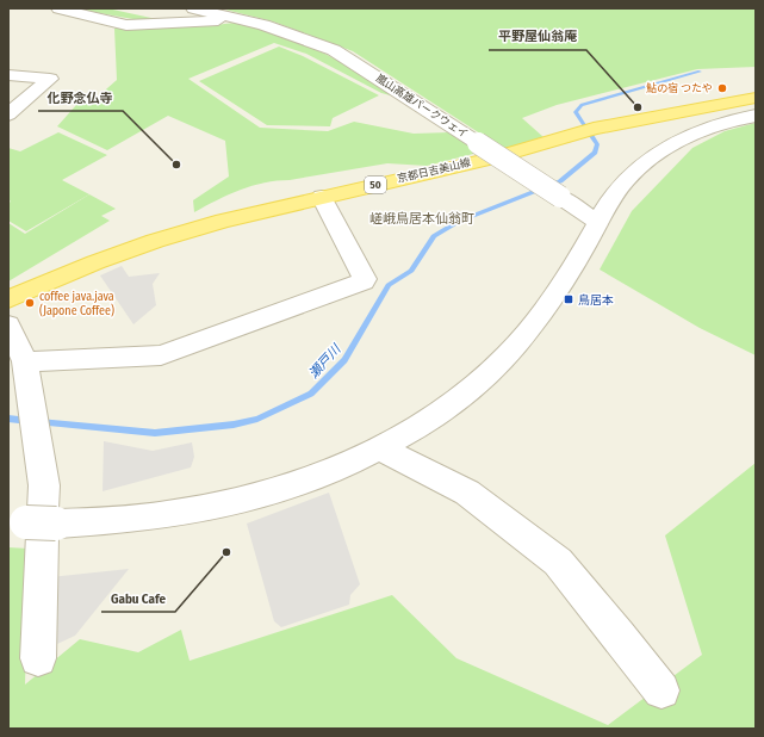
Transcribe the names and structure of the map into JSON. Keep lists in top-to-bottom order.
{
  "streets": {
    "main road": ["京都日吉美山線", "50"],
    "street": ["嵐山高雄パークウェイ"]
  },
  "districts": ["嵯峨鳥居本仙翁町"],
  "water": ["瀬戸川"],
  "places": {
    "other": [
      "鮎の宿 つたや",
      "平野屋仙翁庵",
      "化野念仏寺",
      "coffee java.java (Japone Coffee)",
      "Gabu Cafe"
    ],
    "transit": ["鳥居本"]
  }
}
